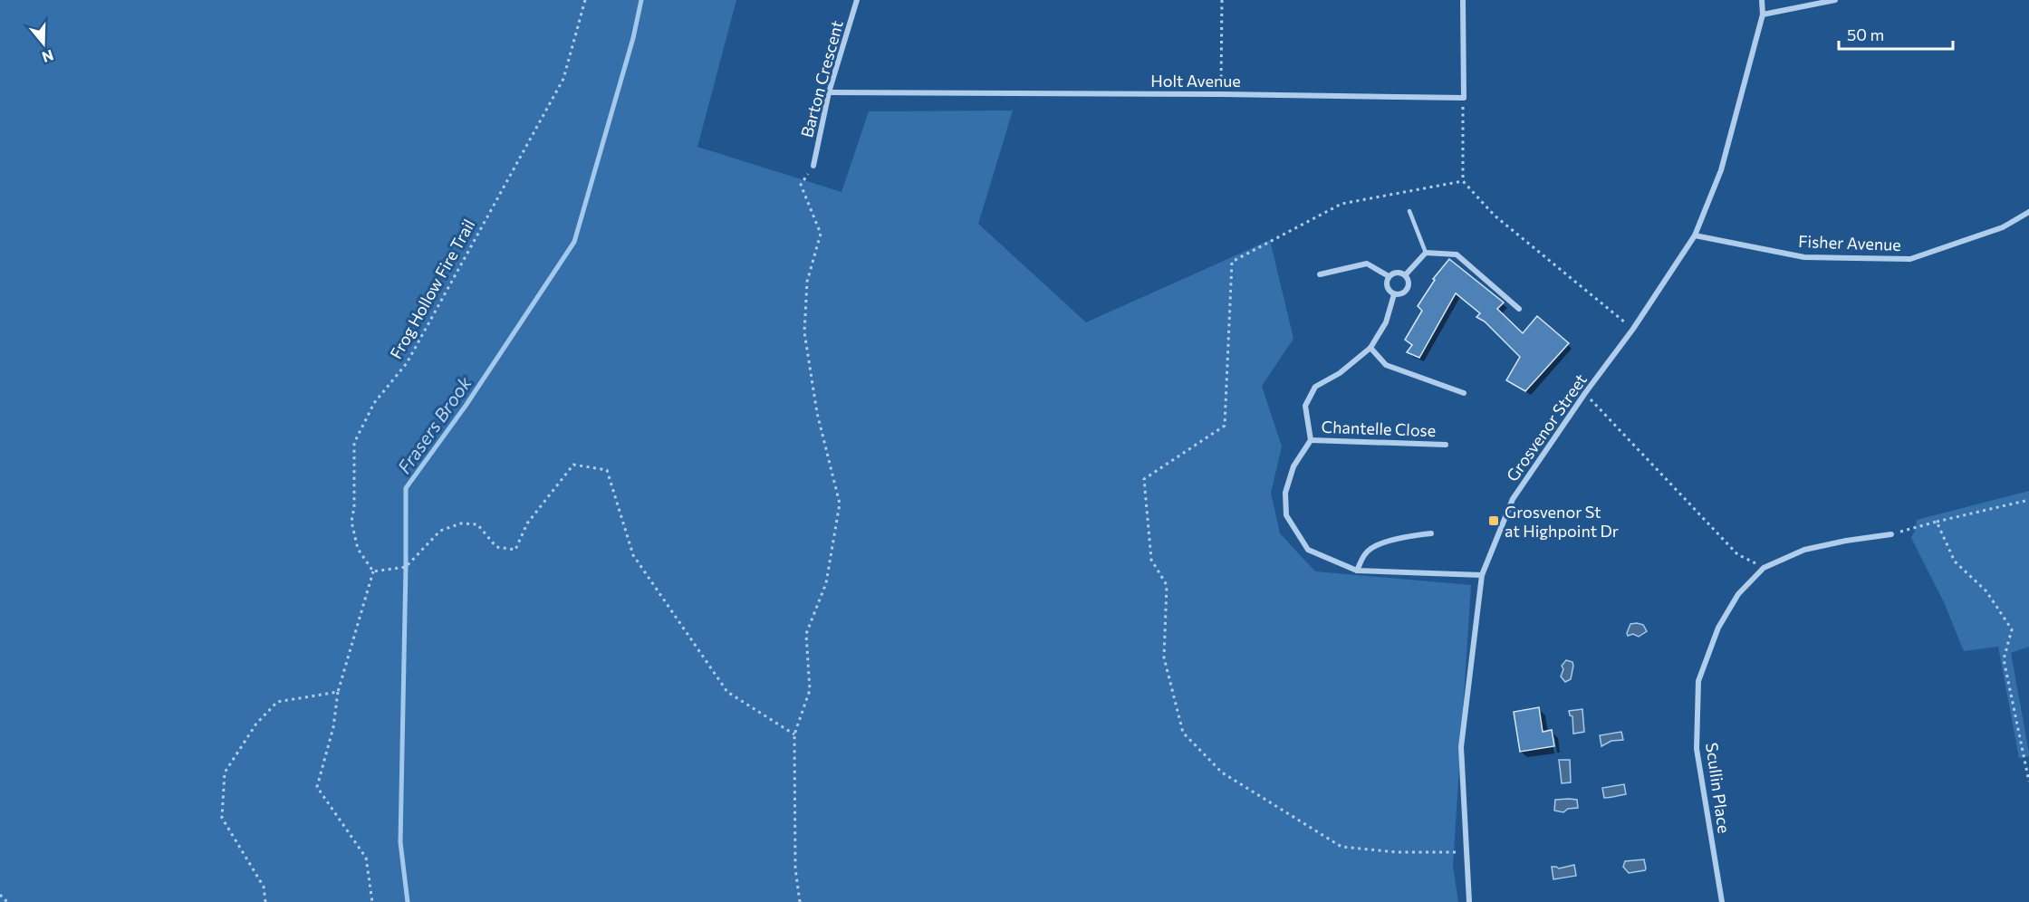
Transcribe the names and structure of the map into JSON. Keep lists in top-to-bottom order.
{
  "streets": {
    "street": [
      "Barton Crescent",
      "Holt Avenue",
      "Fisher Avenue",
      "Grosvenor Street",
      "Chantelle Close",
      "Scullin Place"
    ],
    "path": ["Frog Hollow Fire Trail"]
  },
  "crossings": [
    ["Barton Crescent", "Holt Avenue"],
    ["Fisher Avenue", "Grosvenor Street"]
  ],
  "water": ["Frasers Brook"],
  "places": {
    "transit": ["Grosvenor St at Highpoint Dr"]
  },
  "scale_bar": "50 m",
  "north": "bottom"
}
